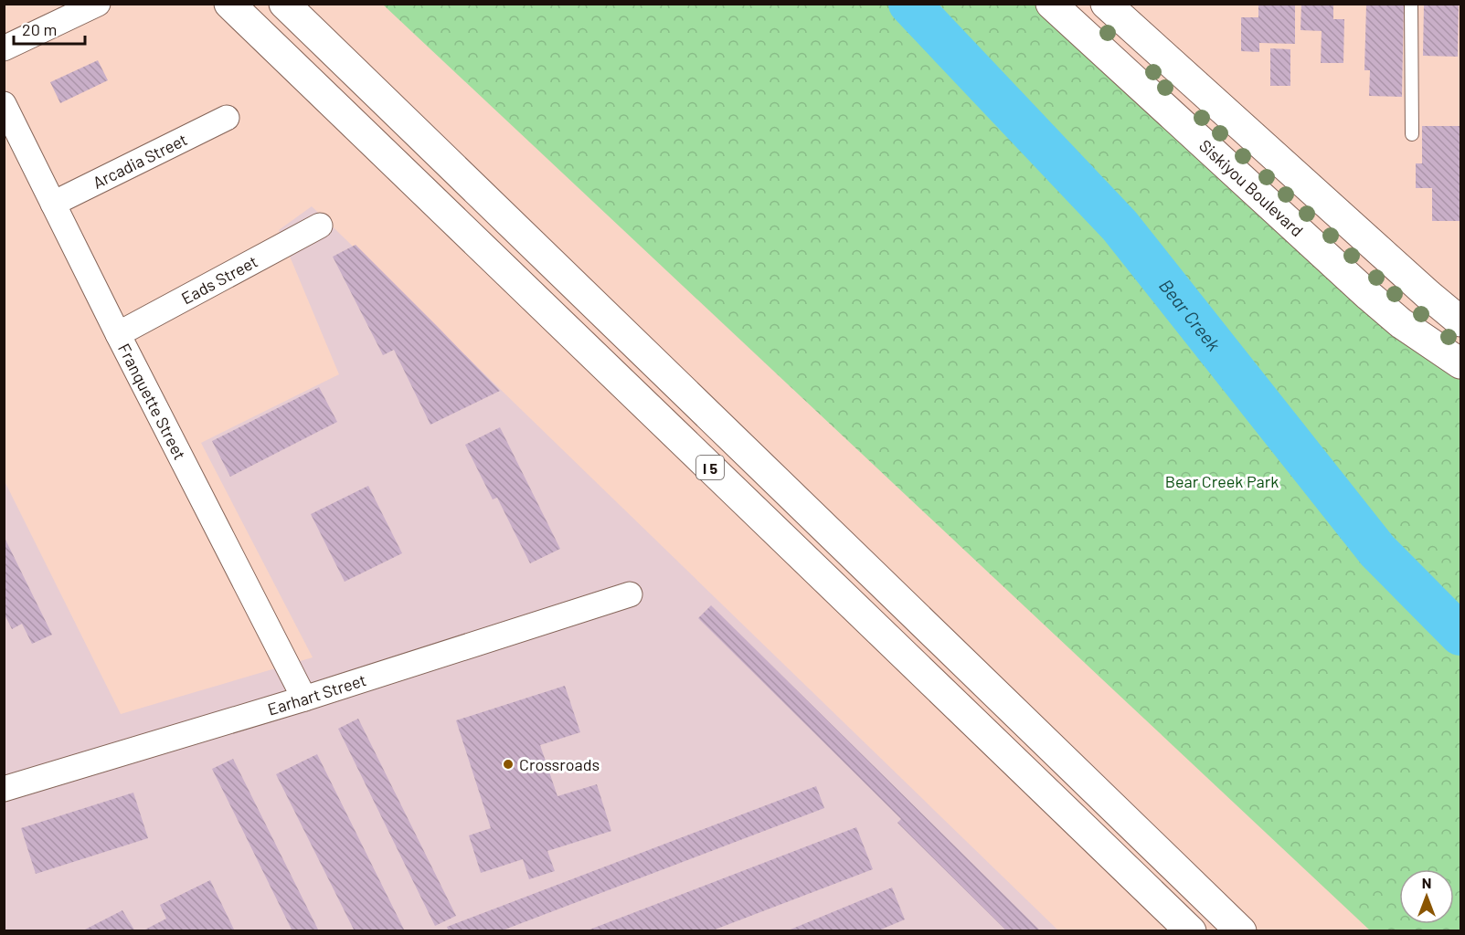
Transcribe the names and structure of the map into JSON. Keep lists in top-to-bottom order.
{
  "streets": {
    "main road": ["Siskiyou Boulevard", "I 5"],
    "street": [
      "Arcadia Street",
      "Eads Street",
      "Franquette Street",
      "Earhart Street"
    ]
  },
  "crossings": [
    ["Arcadia Street", "Franquette Street"],
    ["Eads Street", "Franquette Street"],
    ["Franquette Street", "Earhart Street"]
  ],
  "water": ["Bear Creek"],
  "parks": ["Bear Creek Park"],
  "places": ["Crossroads"],
  "scale_bar": "20 m",
  "north": "top"
}
